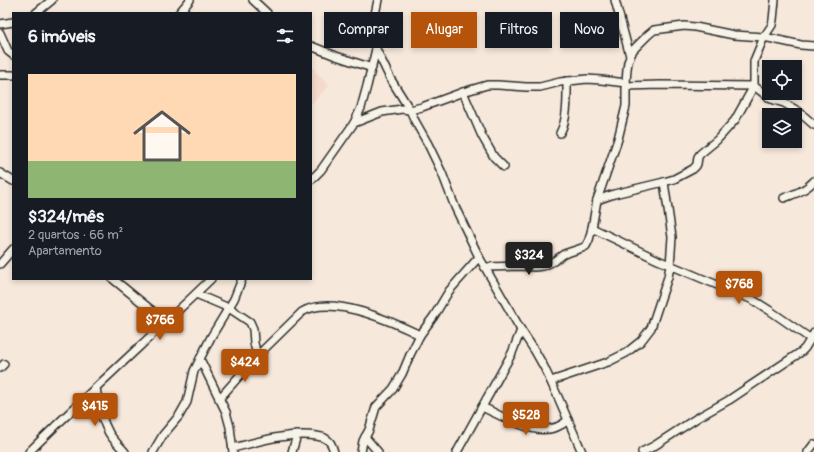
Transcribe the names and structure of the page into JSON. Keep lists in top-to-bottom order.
{
  "page": {
    "chip": [
      "Comprar",
      "Alugar",
      "Filtros",
      "Novo"
    ],
    "heading": "6 imóveis",
    "list": [
      {
        "name": "$324/mês",
        "note": "2 quartos · 66 m² · Apartamento"
      }
    ],
    "price": [
      "$324",
      "$768",
      "$766",
      "$424",
      "$415",
      "$528"
    ]
  }
}
